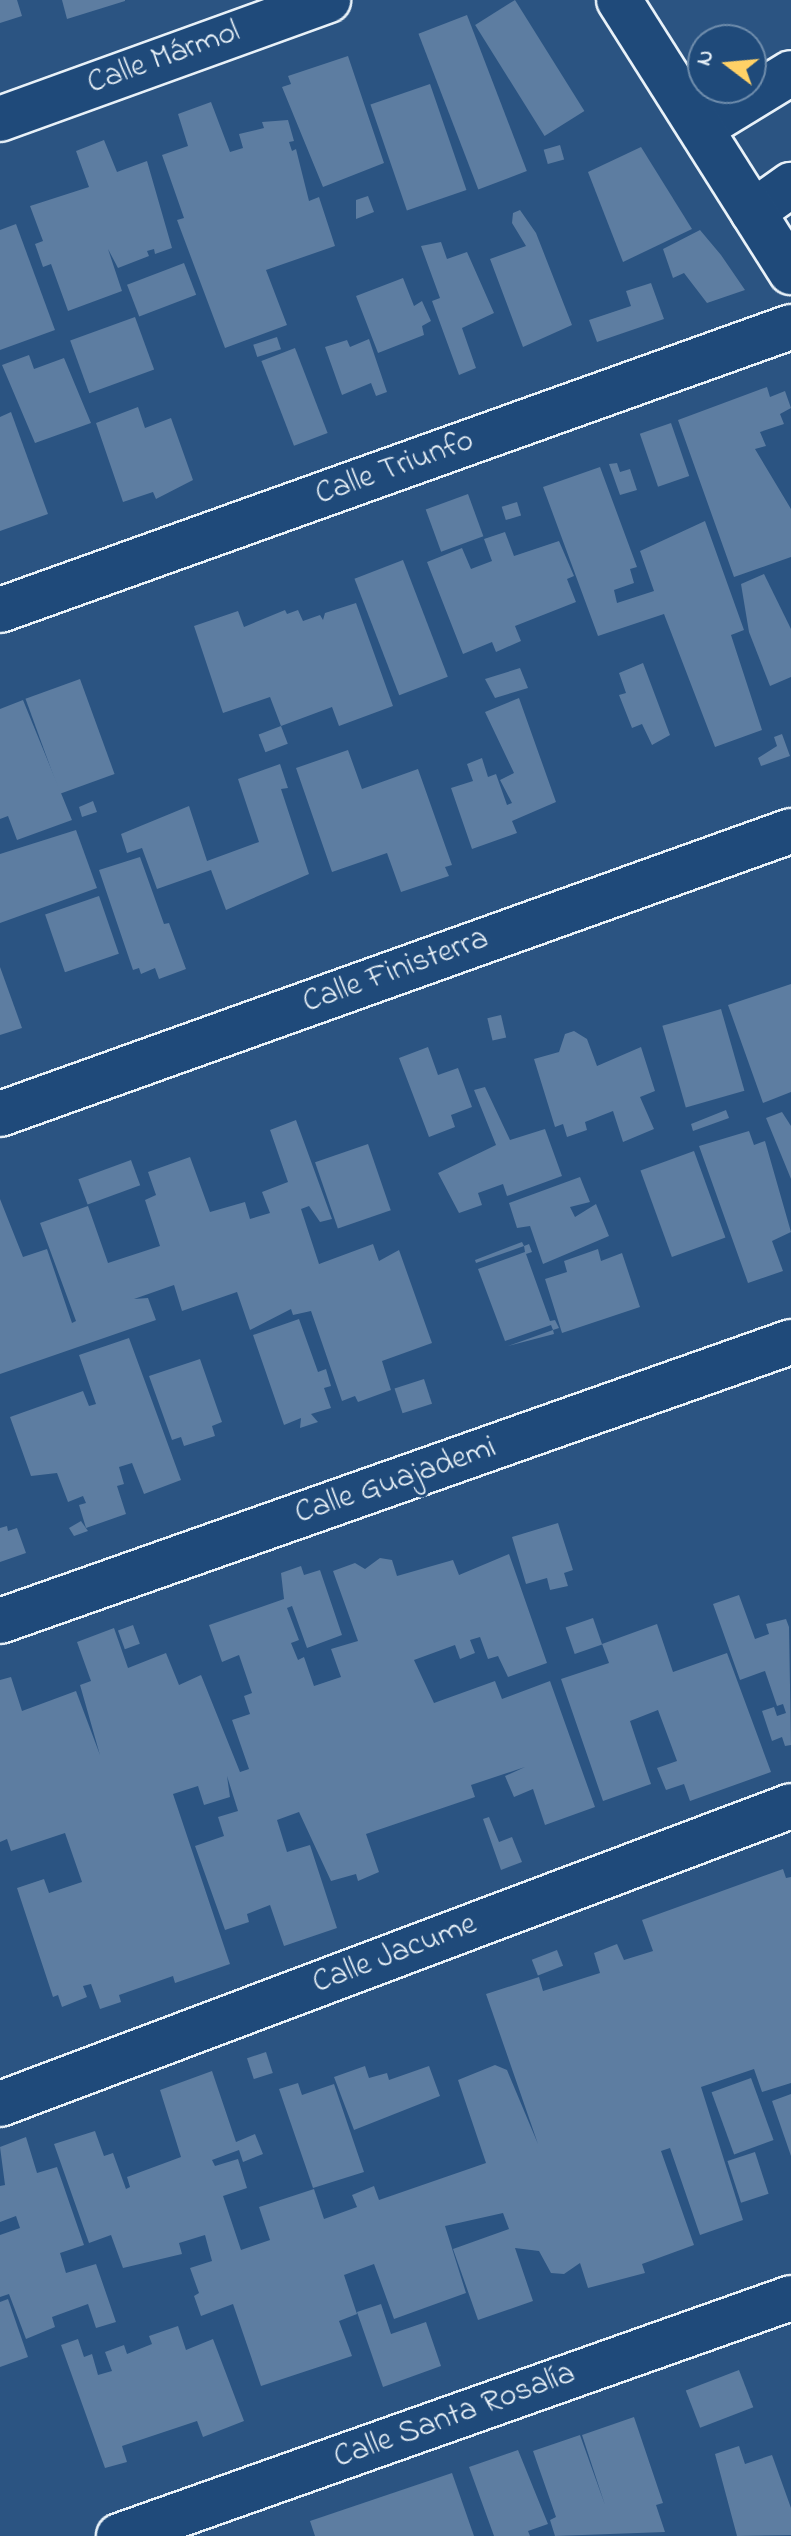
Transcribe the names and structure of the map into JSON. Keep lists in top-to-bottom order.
{
  "streets": {
    "street": [
      "Calle Mármol",
      "Calle Triunfo",
      "Calle Finisterra",
      "Calle Guajademi",
      "Calle Jacume",
      "Calle Santa Rosalía"
    ]
  },
  "north": "left"
}
